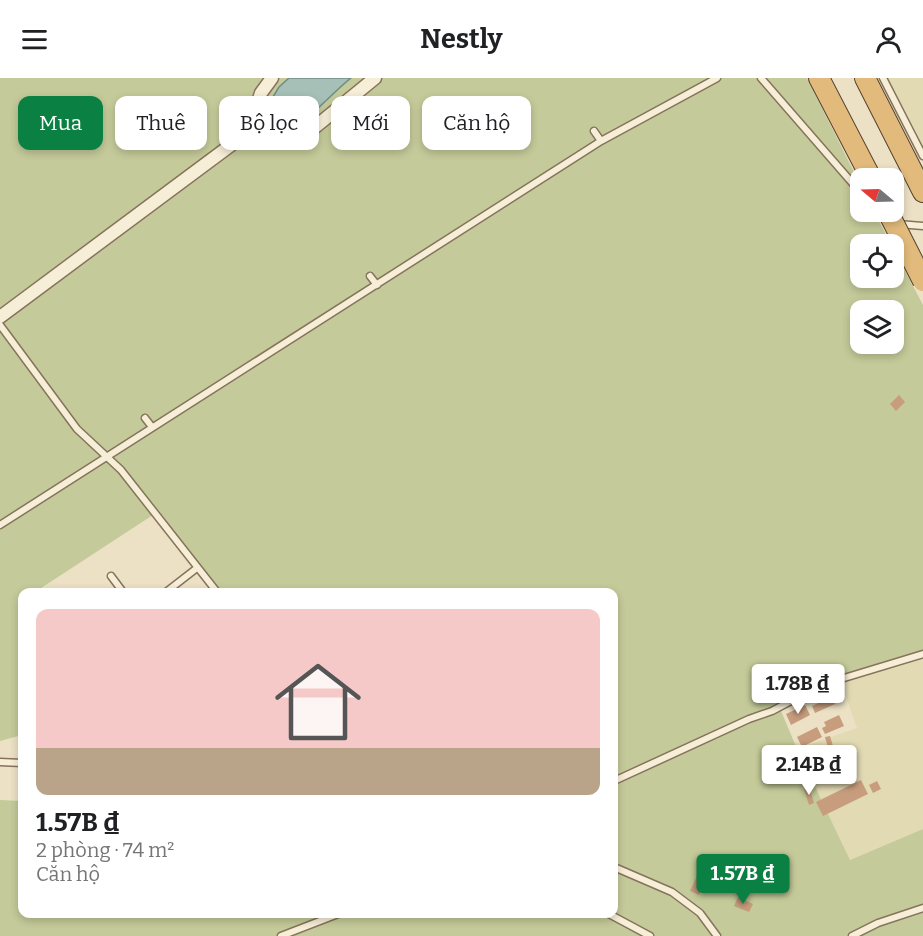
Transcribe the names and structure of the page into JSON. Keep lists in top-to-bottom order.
{
  "north": "left",
  "page": {
    "header": "Nestly",
    "chip": [
      "Mua",
      "Thuê",
      "Bộ lọc",
      "Mới",
      "Căn hộ"
    ],
    "list": [
      {
        "name": "1.57B ₫",
        "note": "2 phòng · 74 m² · Căn hộ"
      }
    ],
    "price": ["1.78B ₫", "2.14B ₫", "1.57B ₫"]
  }
}
